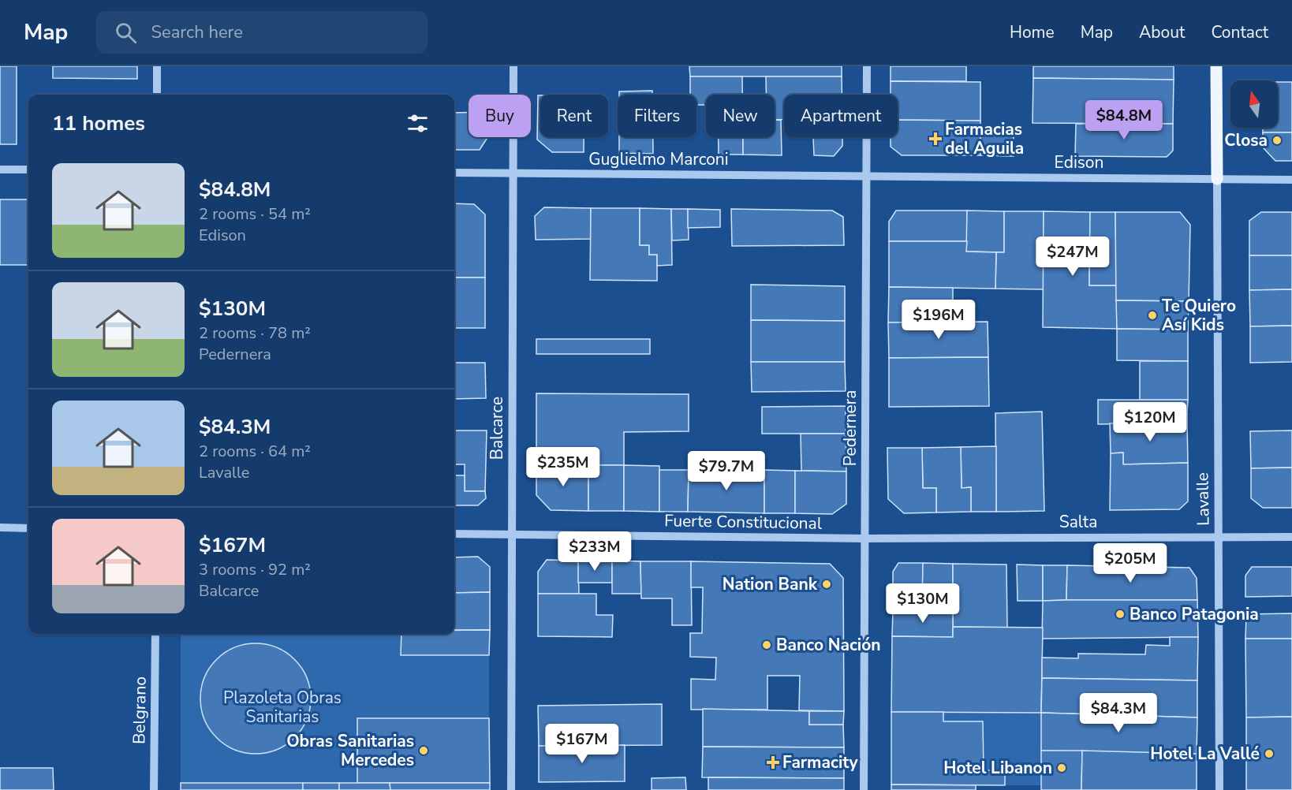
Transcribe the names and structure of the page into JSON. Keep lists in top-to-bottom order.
{
  "streets": {
    "street": [
      "Guglielmo Marconi",
      "Edison",
      "Balcarce",
      "Pedernera",
      "Lavalle",
      "Fuerte Constitucional",
      "Salta",
      "Belgrano"
    ]
  },
  "crossings": [
    ["Guglielmo Marconi", "Edison"],
    ["Guglielmo Marconi", "Balcarce"],
    ["Guglielmo Marconi", "Pedernera"],
    ["Edison", "Pedernera"],
    ["Edison", "Lavalle"],
    ["Balcarce", "Fuerte Constitucional"],
    ["Pedernera", "Fuerte Constitucional"],
    ["Pedernera", "Salta"],
    ["Lavalle", "Salta"],
    ["Fuerte Constitucional", "Salta"]
  ],
  "parks": ["Plazoleta Obras Sanitarias"],
  "places": {
    "health": ["Farmacias del Aguila", "Farmacity"],
    "other": [
      "Closa",
      "Te Quiero Así Kids",
      "Nation Bank",
      "Banco Patagonia",
      "Banco Nación",
      "Obras Sanitarias Mercedes",
      "Hotel La Vallé",
      "Hotel Libanon"
    ]
  },
  "north": "top",
  "page": {
    "header": "Map",
    "search": "Search here",
    "nav": [
      "Home",
      "Map",
      "About",
      "Contact"
    ],
    "chip": [
      "Buy",
      "Rent",
      "Filters",
      "New",
      "Apartment"
    ],
    "heading": "11 homes",
    "price": [
      "$84.8M",
      "$247M",
      "$196M",
      "$120M",
      "$235M",
      "$79.7M",
      "$233M",
      "$205M",
      "$130M",
      "$84.3M",
      "$167M"
    ],
    "list": [
      {
        "name": "$84.8M",
        "note": "2 rooms · 54 m² · Edison"
      },
      {
        "name": "$130M",
        "note": "2 rooms · 78 m² · Pedernera"
      },
      {
        "name": "$84.3M",
        "note": "2 rooms · 64 m² · Lavalle"
      },
      {
        "name": "$167M",
        "note": "3 rooms · 92 m² · Balcarce"
      }
    ]
  }
}
